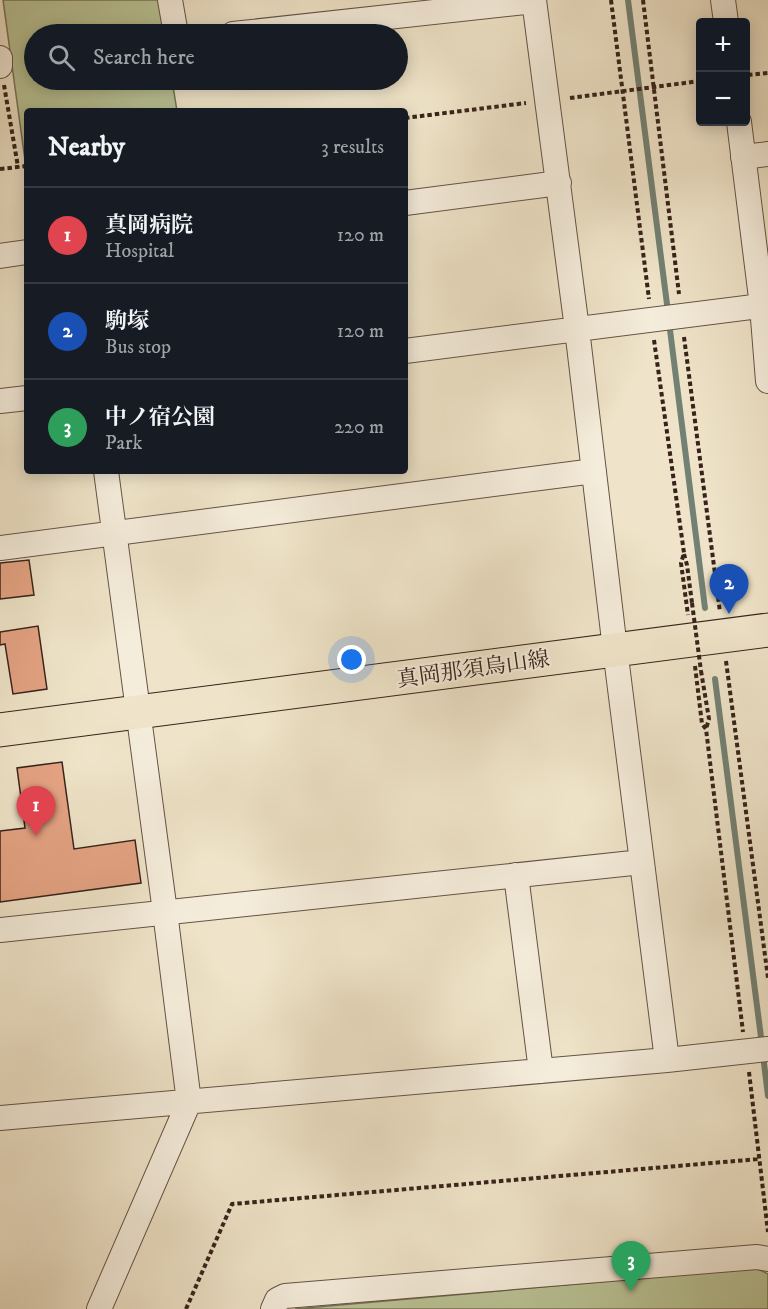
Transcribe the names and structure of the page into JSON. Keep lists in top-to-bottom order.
{
  "streets": {
    "main road": ["真岡那須烏山線"]
  },
  "page": {
    "map_buttons": ["+", "−"],
    "search": "Search here",
    "heading": ["Nearby", "3 results"],
    "list": [
      {
        "mark": "1",
        "name": "真岡病院",
        "note": "Hospital",
        "value": "120 m"
      },
      {
        "mark": "2",
        "name": "駒塚",
        "note": "Bus stop",
        "value": "120 m"
      },
      {
        "mark": "3",
        "name": "中ノ宿公園",
        "note": "Park",
        "value": "220 m"
      }
    ],
    "pins": ["2", "1", "3"]
  }
}
